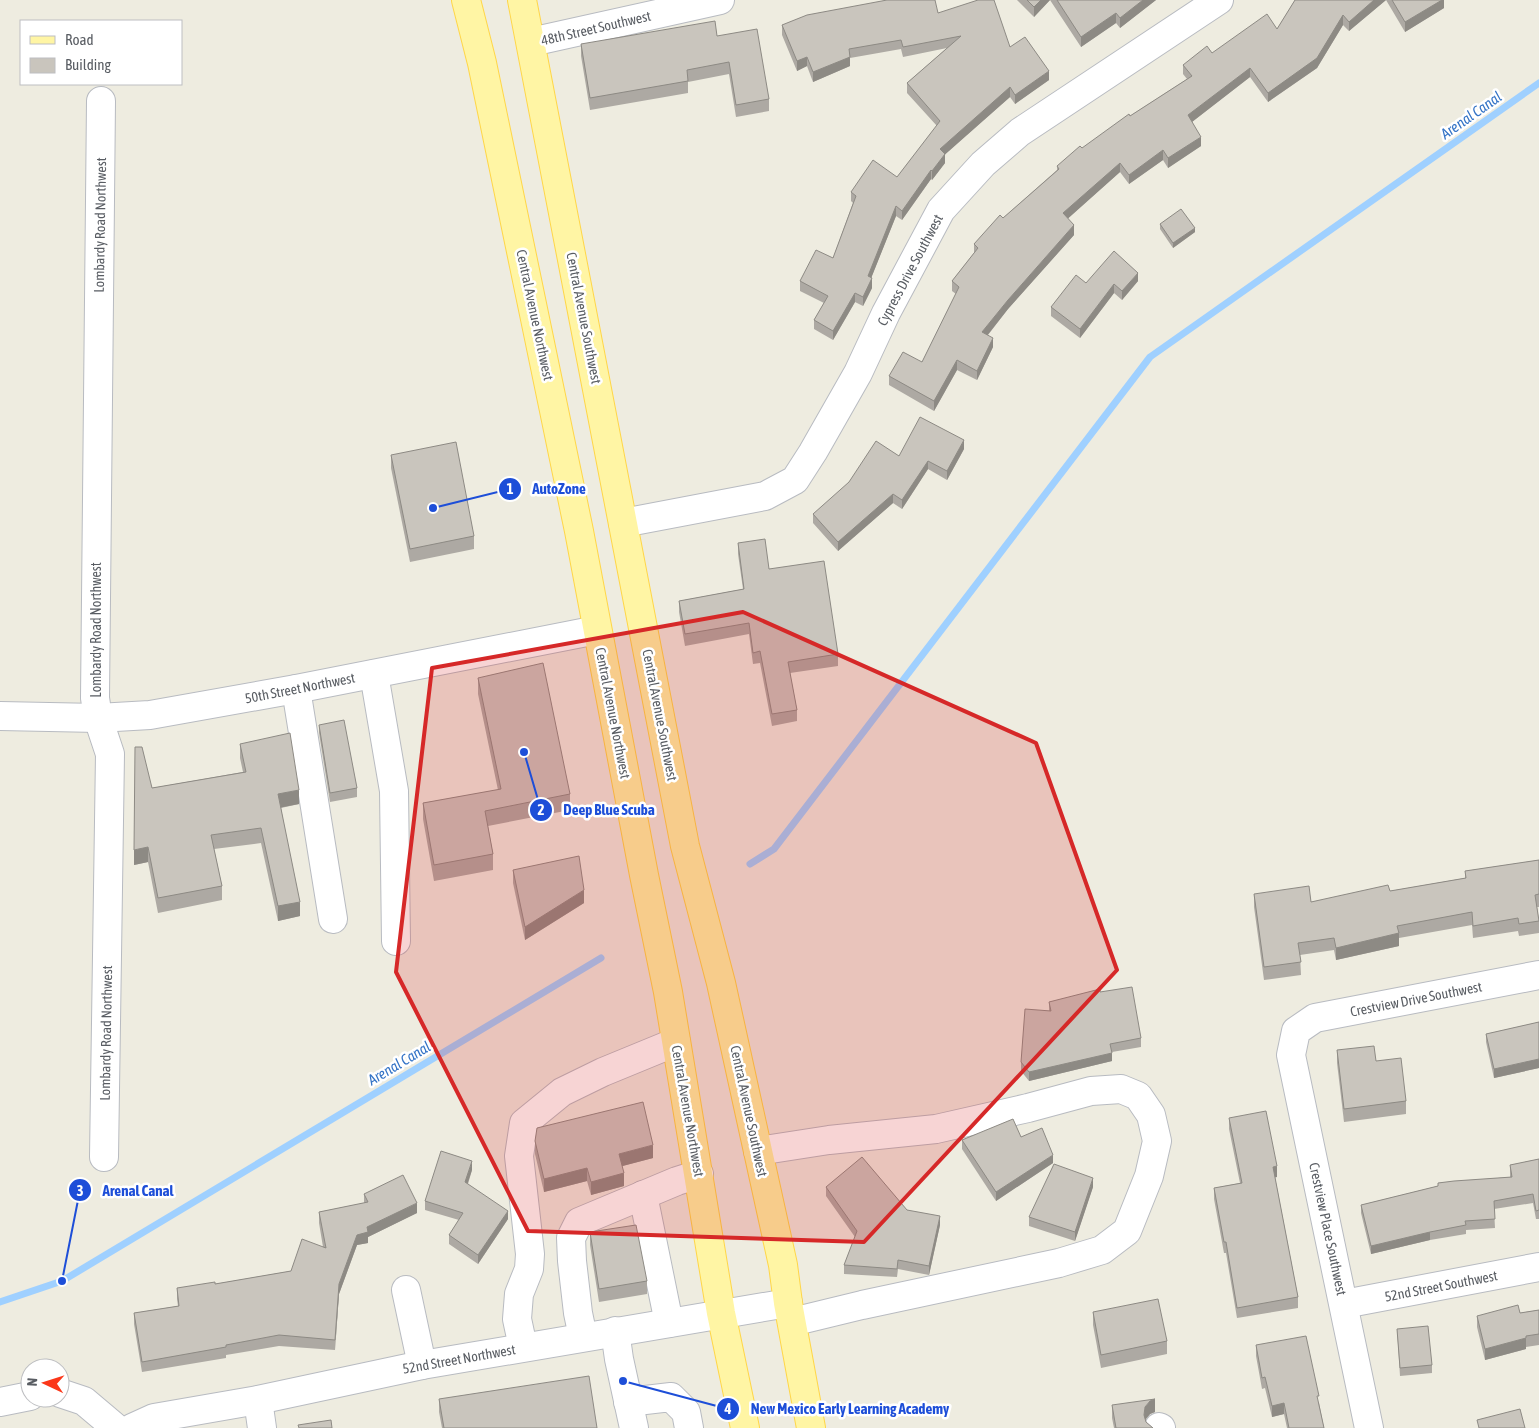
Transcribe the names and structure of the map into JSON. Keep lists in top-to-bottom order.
{
  "streets": {
    "main road": ["Central Avenue Northwest", "Central Avenue Southwest"],
    "street": [
      "48th Street Southwest",
      "Lombardy Road Northwest",
      "Cypress Drive Southwest",
      "50th Street Northwest",
      "Crestview Drive Southwest",
      "Crestview Place Southwest",
      "52nd Street Southwest",
      "52nd Street Northwest"
    ]
  },
  "crossings": [
    ["48th Street Southwest", "Central Avenue Southwest"],
    ["Lombardy Road Northwest", "50th Street Northwest"],
    ["Cypress Drive Southwest", "Central Avenue Southwest"],
    ["Central Avenue Northwest", "50th Street Northwest"],
    ["Central Avenue Northwest", "52nd Street Northwest"],
    ["Central Avenue Southwest", "52nd Street Northwest"],
    ["Crestview Drive Southwest", "Crestview Place Southwest"],
    ["Crestview Place Southwest", "52nd Street Southwest"]
  ],
  "water": ["Arenal Canal"],
  "places": [
    "AutoZone",
    "Deep Blue Scuba",
    "Arenal Canal",
    "New Mexico Early Learning Academy"
  ],
  "legend": ["Road", "Building"],
  "north": "left"
}
